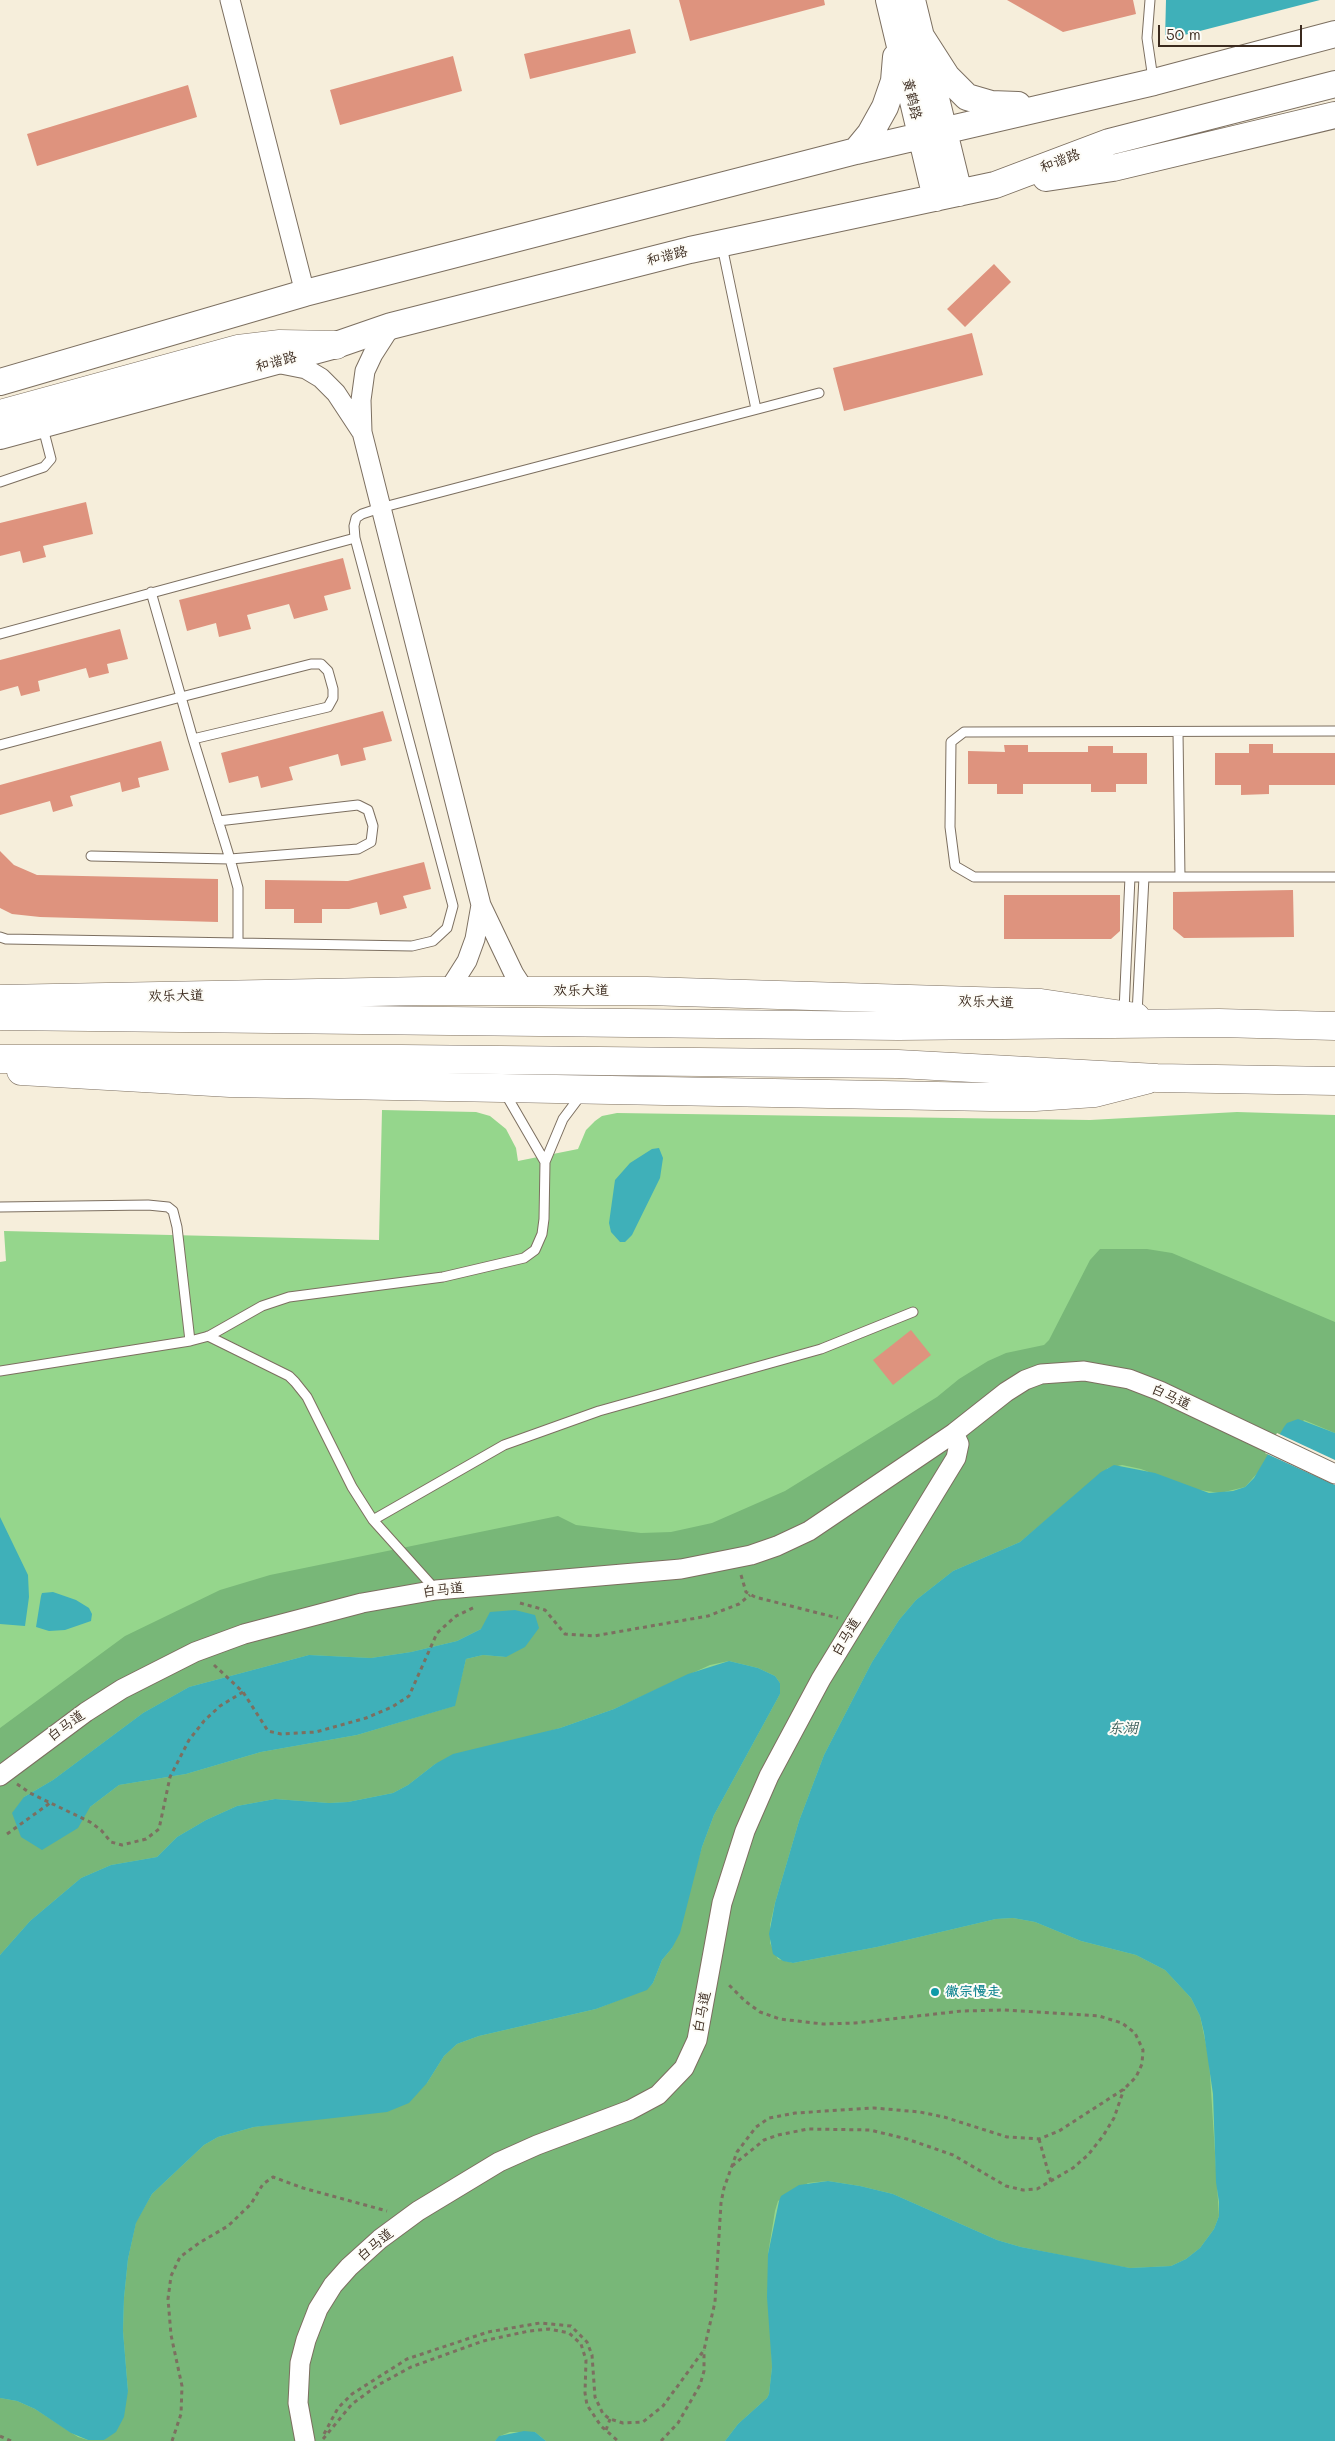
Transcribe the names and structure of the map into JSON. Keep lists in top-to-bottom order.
{
  "streets": {
    "main road": ["黄鹤路", "和谐路", "欢乐大道"],
    "street": ["白马道"]
  },
  "crossings": [
    ["黄鹤路", "和谐路"]
  ],
  "water": ["东湖"],
  "places": ["徽宗慢走"],
  "scale_bar": "50 m"
}
